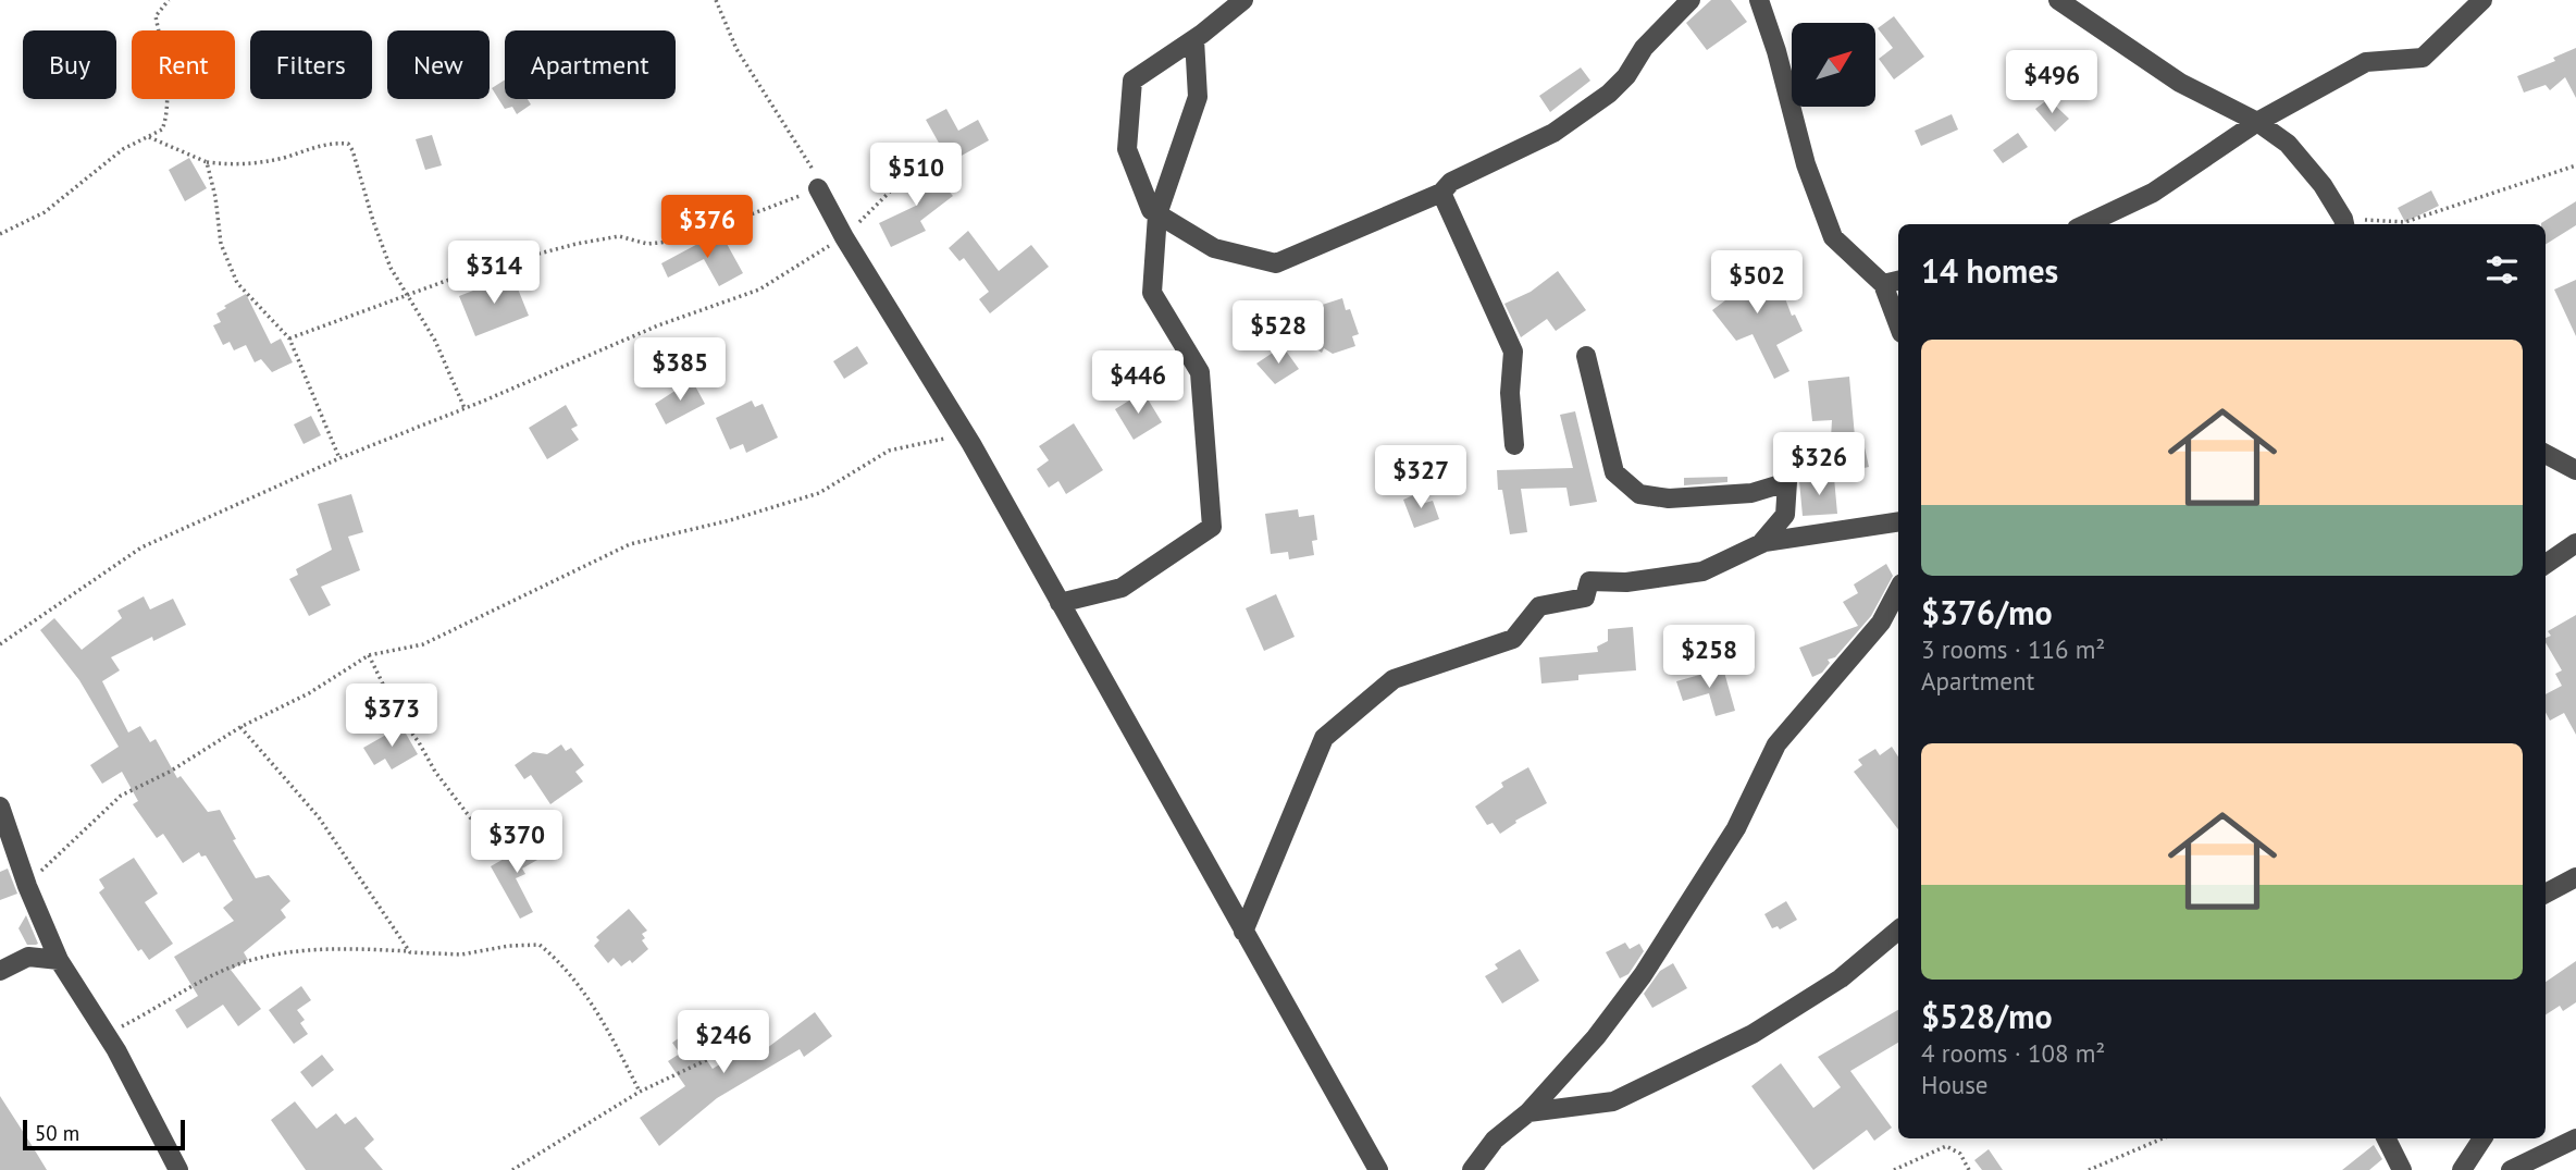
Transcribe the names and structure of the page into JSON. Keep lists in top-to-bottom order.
{
  "scale_bar": "50 m",
  "north": "top right",
  "page": {
    "chip": [
      "Buy",
      "Rent",
      "Filters",
      "New",
      "Apartment"
    ],
    "price": [
      "$496",
      "$510",
      "$376",
      "$314",
      "$502",
      "$528",
      "$385",
      "$446",
      "$326",
      "$327",
      "$258",
      "$373",
      "$370",
      "$246"
    ],
    "heading": "14 homes",
    "list": [
      {
        "name": "$376/mo",
        "note": "3 rooms · 116 m² · Apartment"
      },
      {
        "name": "$528/mo",
        "note": "4 rooms · 108 m² · House"
      }
    ],
    "scale": "50 m"
  }
}
